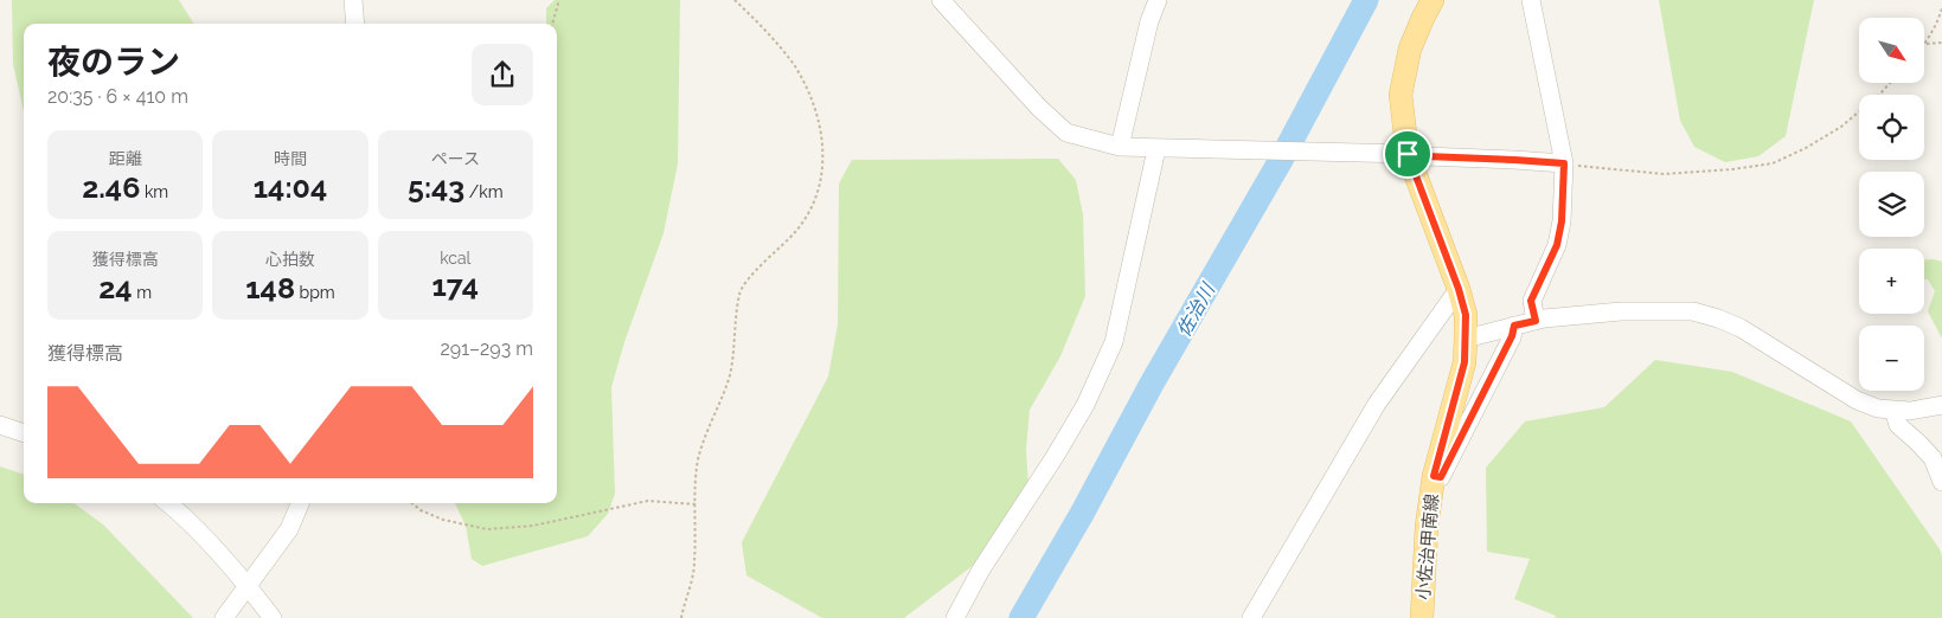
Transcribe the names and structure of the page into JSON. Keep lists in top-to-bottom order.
{
  "streets": {
    "main road": ["小佐治甲南線"]
  },
  "water": ["佐治川"],
  "north": "bottom right",
  "page": {
    "map_buttons": ["+", "−"],
    "heading": ["夜のラン", "20:35 · 6 × 410 m"],
    "stats": [
      ["距離", "2.46 km"],
      ["時間", "14:04"],
      ["ペース", "5:43 /km"],
      ["獲得標高", "24 m"],
      ["心拍数", "148 bpm"],
      ["kcal", "174"]
    ],
    "chart": ["獲得標高", "291–293 m"]
  }
}
